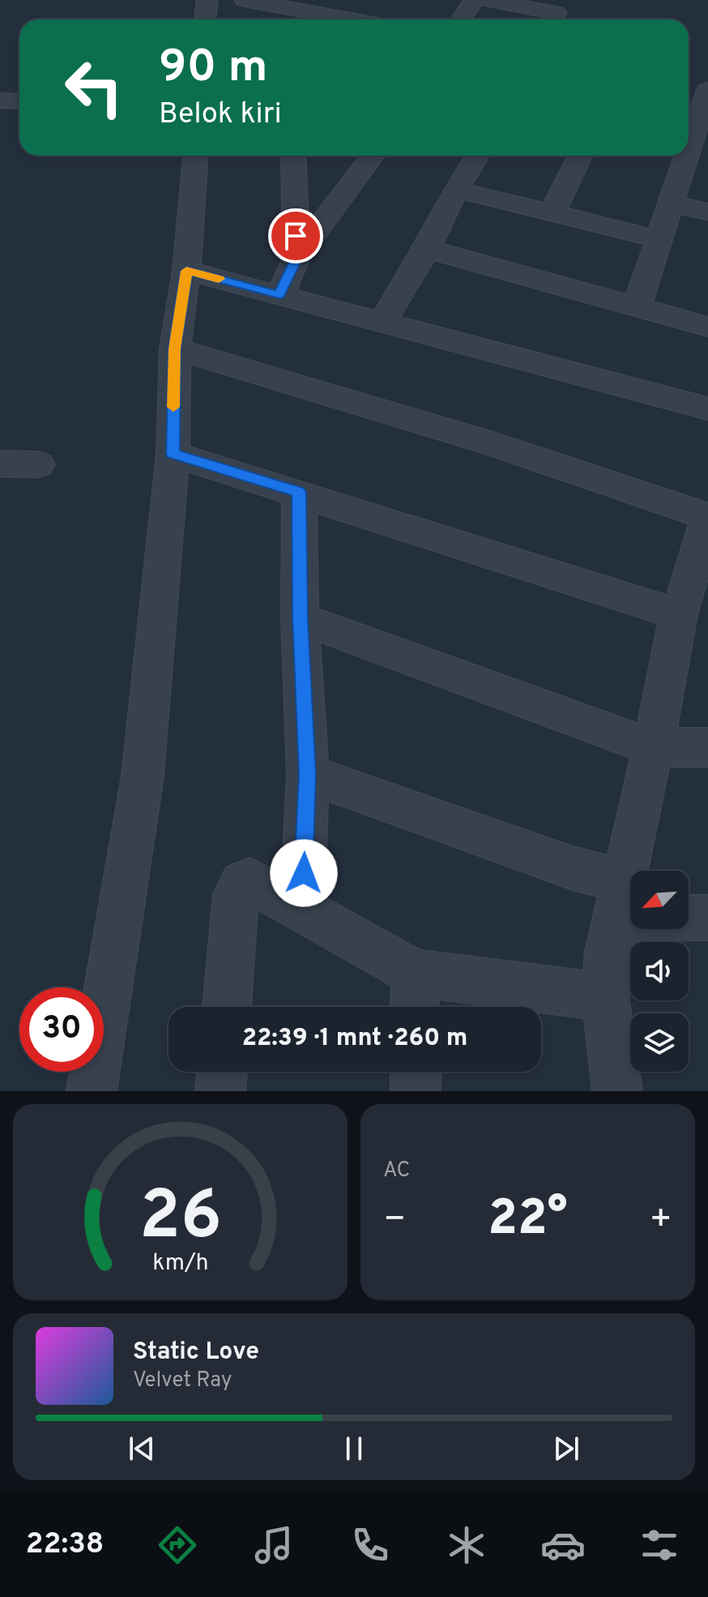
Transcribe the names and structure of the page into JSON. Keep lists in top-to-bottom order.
{
  "north": "bottom left",
  "page": {
    "turn": ["90 m", "Belok kiri"],
    "limit": "30",
    "trip": "22:39 · 1 mnt · 260 m",
    "tile": "AC",
    "heat": ["−", "22°", "+"],
    "song": ["Static Love", "Velvet Ray"],
    "tabs": "22:38",
    "gauge": ["26", "km/h"]
  }
}
